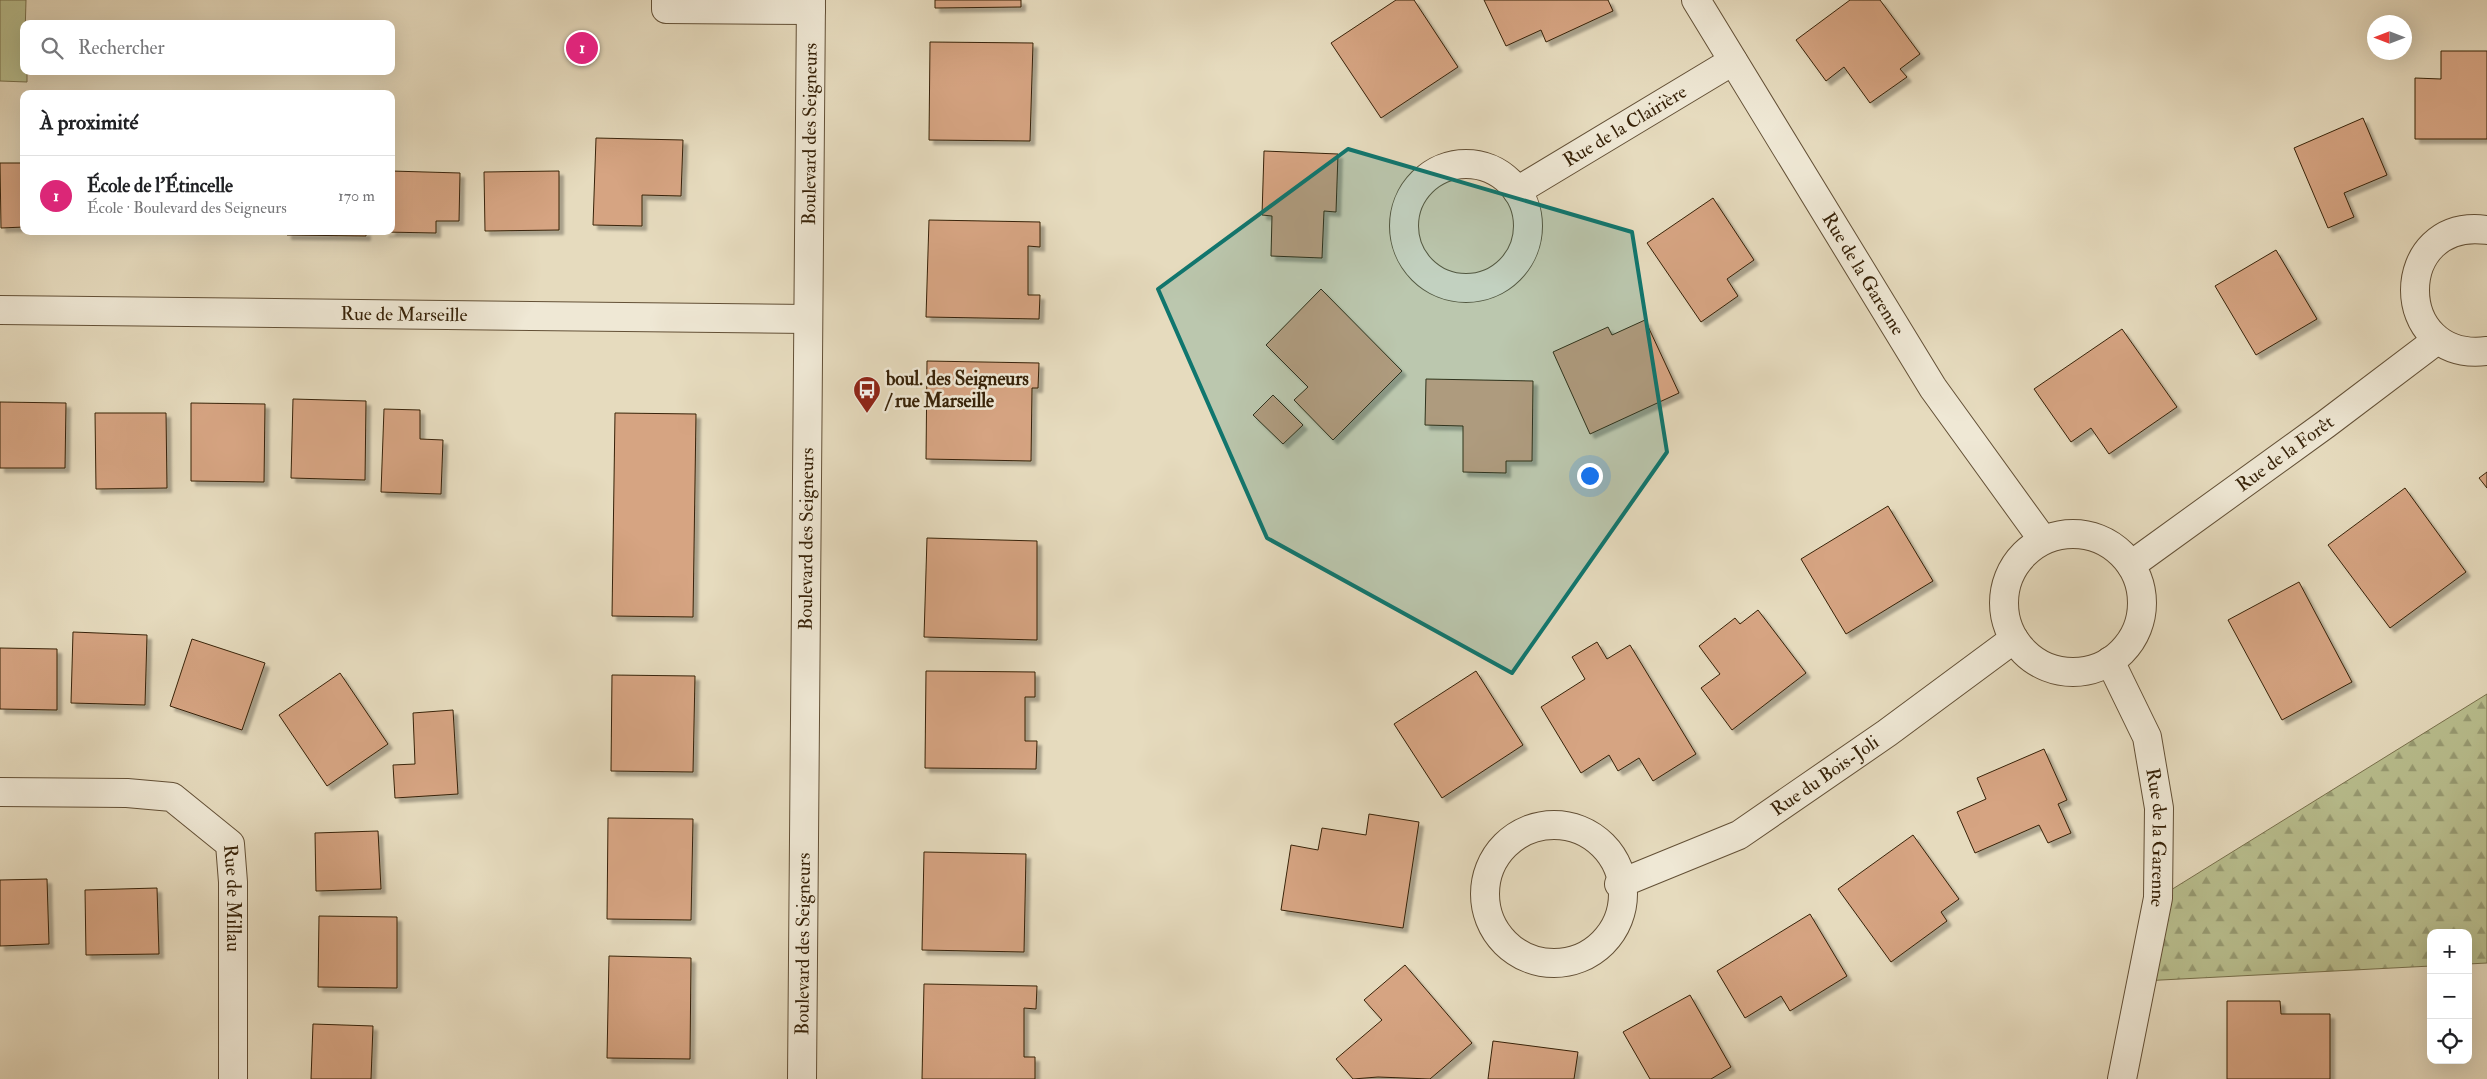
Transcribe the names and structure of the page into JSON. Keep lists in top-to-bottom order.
{
  "streets": {
    "street": [
      "Rue de la Clairière",
      "Boulevard des Seigneurs",
      "Rue de la Garenne",
      "Rue de Marseille",
      "Rue de la Forêt",
      "Rue du Bois-Joli",
      "Rue de Millau"
    ]
  },
  "crossings": [
    ["Rue de la Clairière", "Rue de la Garenne"],
    ["Boulevard des Seigneurs", "Rue de Marseille"],
    ["Rue de la Garenne", "Rue de la Forêt"],
    ["Rue de la Garenne", "Rue du Bois-Joli"],
    ["Rue de la Forêt", "Rue du Bois-Joli"]
  ],
  "places": {
    "bus stop": ["boul. des Seigneurs / rue Marseille"]
  },
  "north": "left",
  "page": {
    "search": "Rechercher",
    "pins": "1",
    "heading": "À proximité",
    "list": [
      {
        "mark": "1",
        "name": "École de l'Étincelle",
        "note": "École · Boulevard des Seigneurs",
        "value": "170 m"
      }
    ],
    "map_buttons": ["+", "−"]
  }
}
